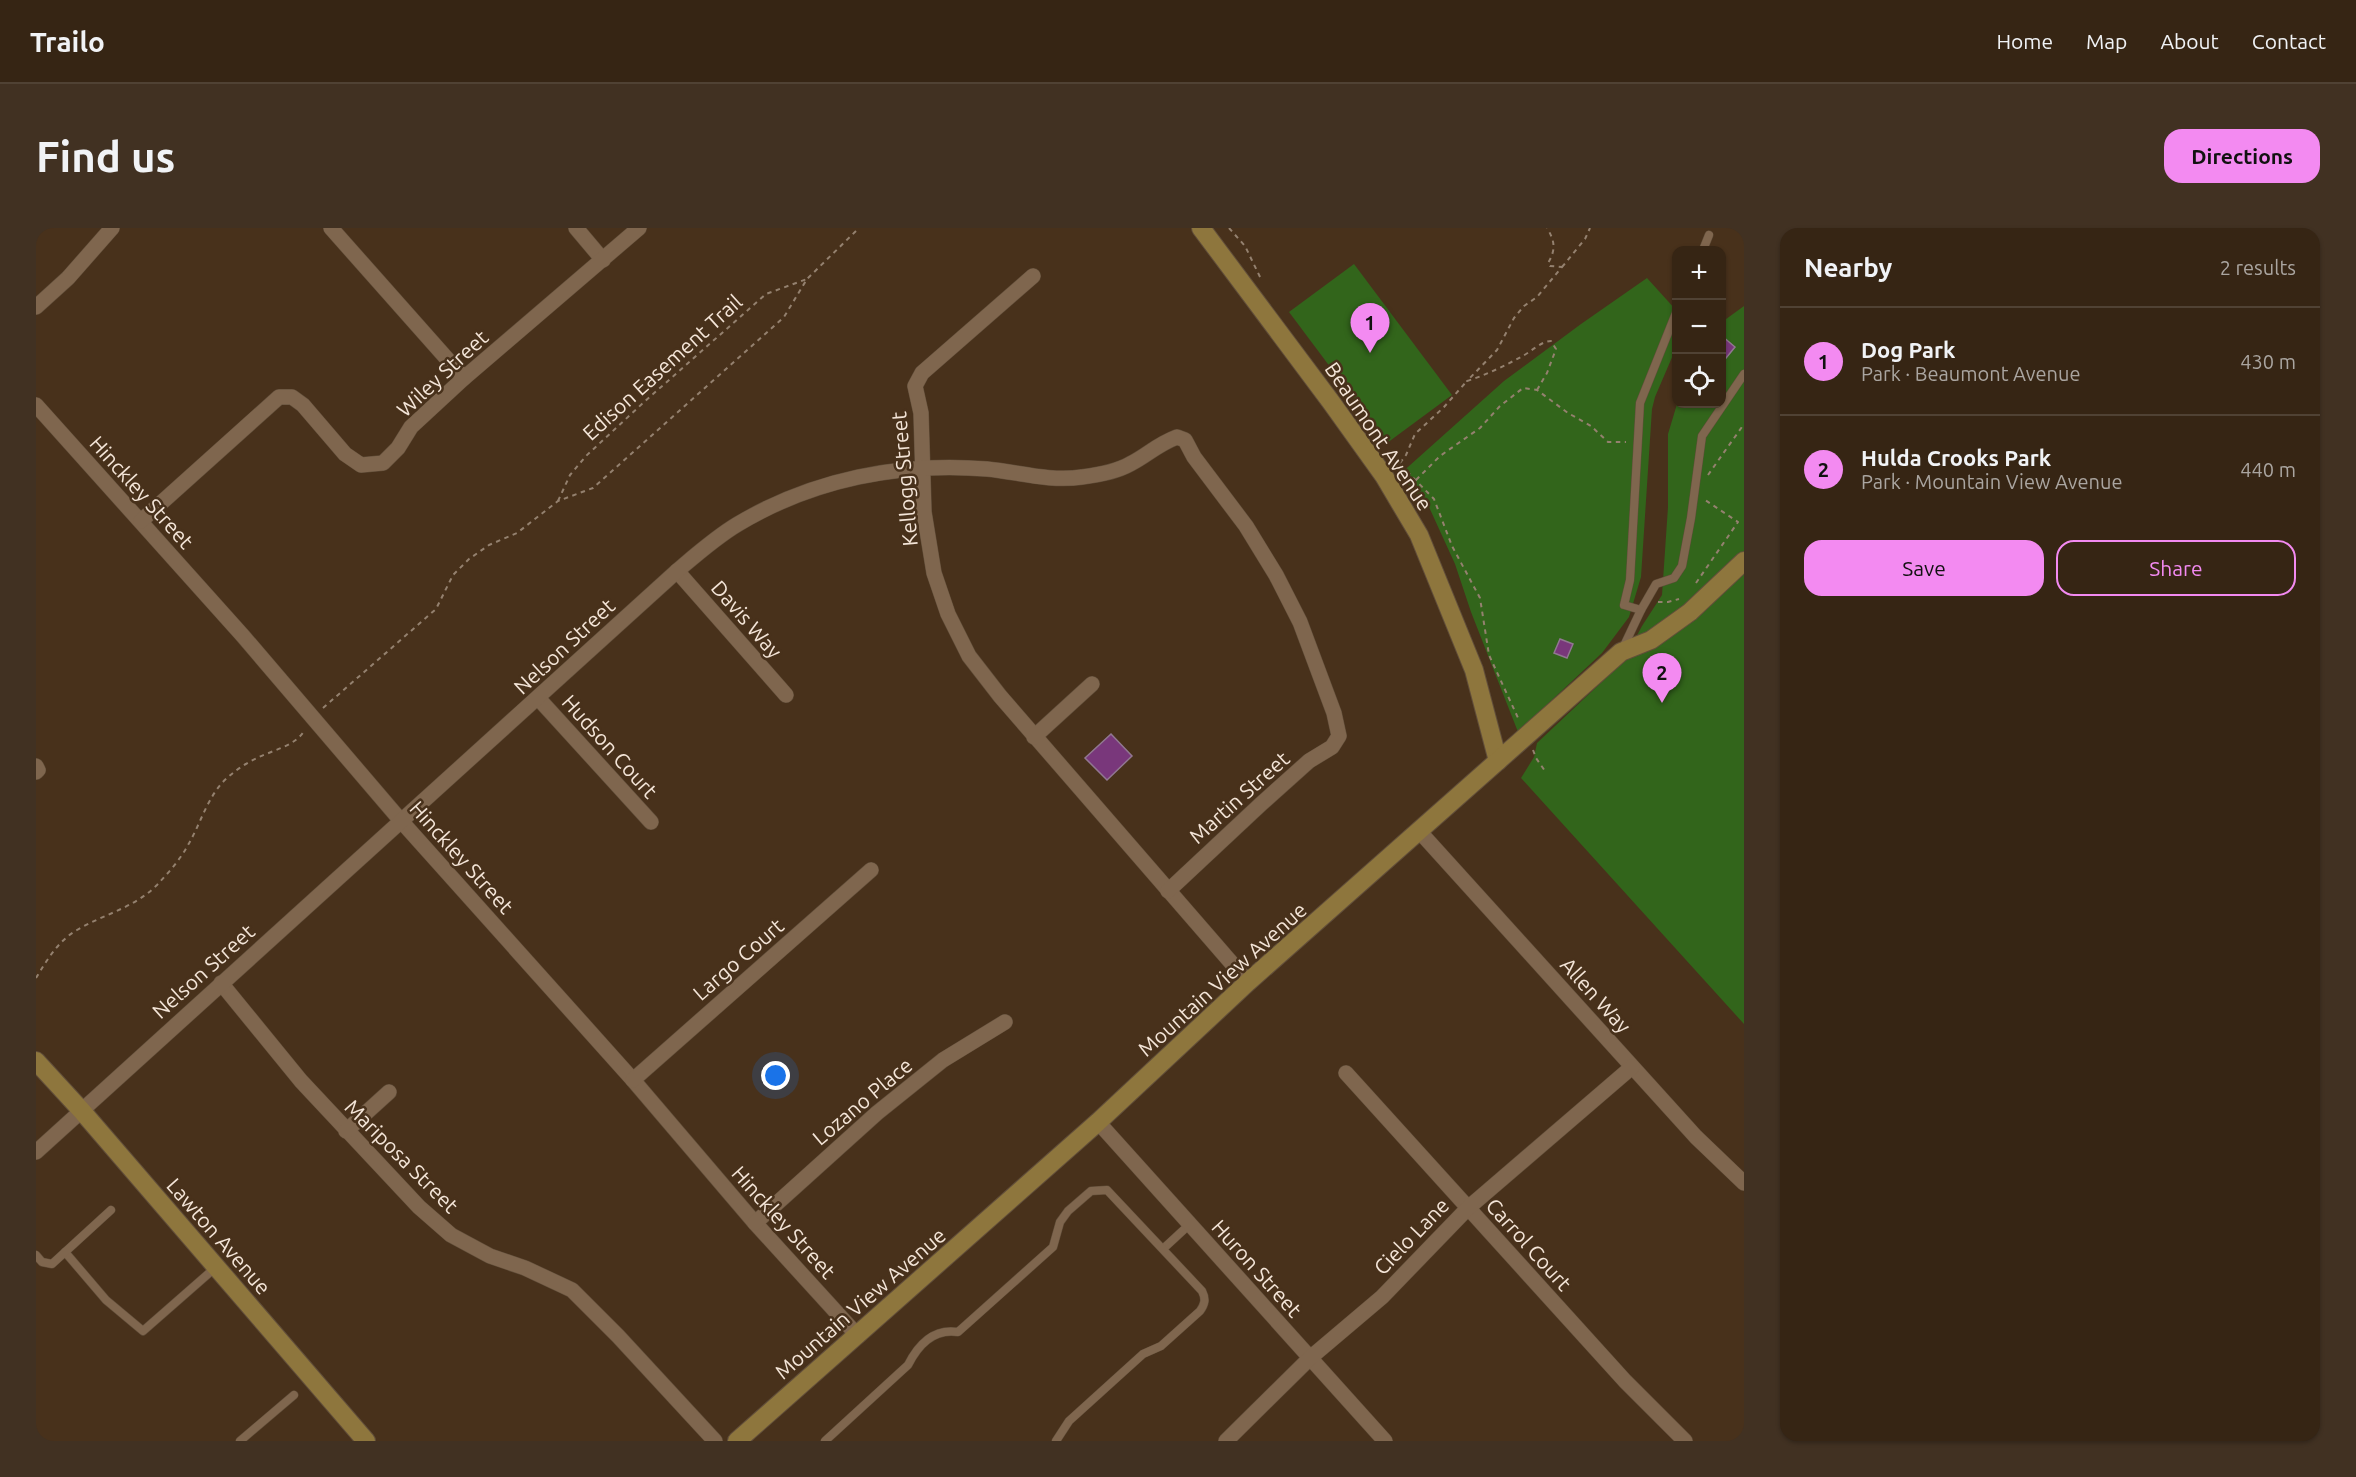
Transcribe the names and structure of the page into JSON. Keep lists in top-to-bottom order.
{
  "streets": {
    "street": [
      "Wiley Street",
      "Beaumont Avenue",
      "Kellogg Street",
      "Hinckley Street",
      "Davis Way",
      "Nelson Street",
      "Hudson Court",
      "Martin Street",
      "Largo Court",
      "Mountain View Avenue",
      "Allen Way",
      "Lozano Place",
      "Mariposa Street",
      "Lawton Avenue",
      "Cielo Lane",
      "Carrol Court",
      "Huron Street"
    ],
    "path": ["Edison Easement Trail"]
  },
  "crossings": [
    ["Edison Easement Trail", "Hinckley Street"],
    ["Wiley Street", "Hinckley Street"],
    ["Beaumont Avenue", "Mountain View Avenue"],
    ["Kellogg Street", "Nelson Street"],
    ["Kellogg Street", "Martin Street"],
    ["Kellogg Street", "Mountain View Avenue"],
    ["Hinckley Street", "Nelson Street"],
    ["Hinckley Street", "Largo Court"],
    ["Hinckley Street", "Mountain View Avenue"],
    ["Hinckley Street", "Lozano Place"],
    ["Davis Way", "Nelson Street"],
    ["Nelson Street", "Hudson Court"],
    ["Nelson Street", "Martin Street"],
    ["Nelson Street", "Mariposa Street"],
    ["Nelson Street", "Lawton Avenue"],
    ["Mountain View Avenue", "Allen Way"],
    ["Mountain View Avenue", "Huron Street"],
    ["Allen Way", "Cielo Lane"],
    ["Cielo Lane", "Carrol Court"],
    ["Cielo Lane", "Huron Street"]
  ],
  "page": {
    "header": "Trailo",
    "nav": [
      "Home",
      "Map",
      "About",
      "Contact"
    ],
    "buttons": [
      "Directions",
      ["Save", "Share"]
    ],
    "title": "Find us",
    "heading": ["Nearby", "2 results"],
    "map_buttons": ["+", "−"],
    "pins": ["1", "2"],
    "list": [
      {
        "mark": "1",
        "name": "Dog Park",
        "note": "Park · Beaumont Avenue",
        "value": "430 m"
      },
      {
        "mark": "2",
        "name": "Hulda Crooks Park",
        "note": "Park · Mountain View Avenue",
        "value": "440 m"
      }
    ]
  }
}
